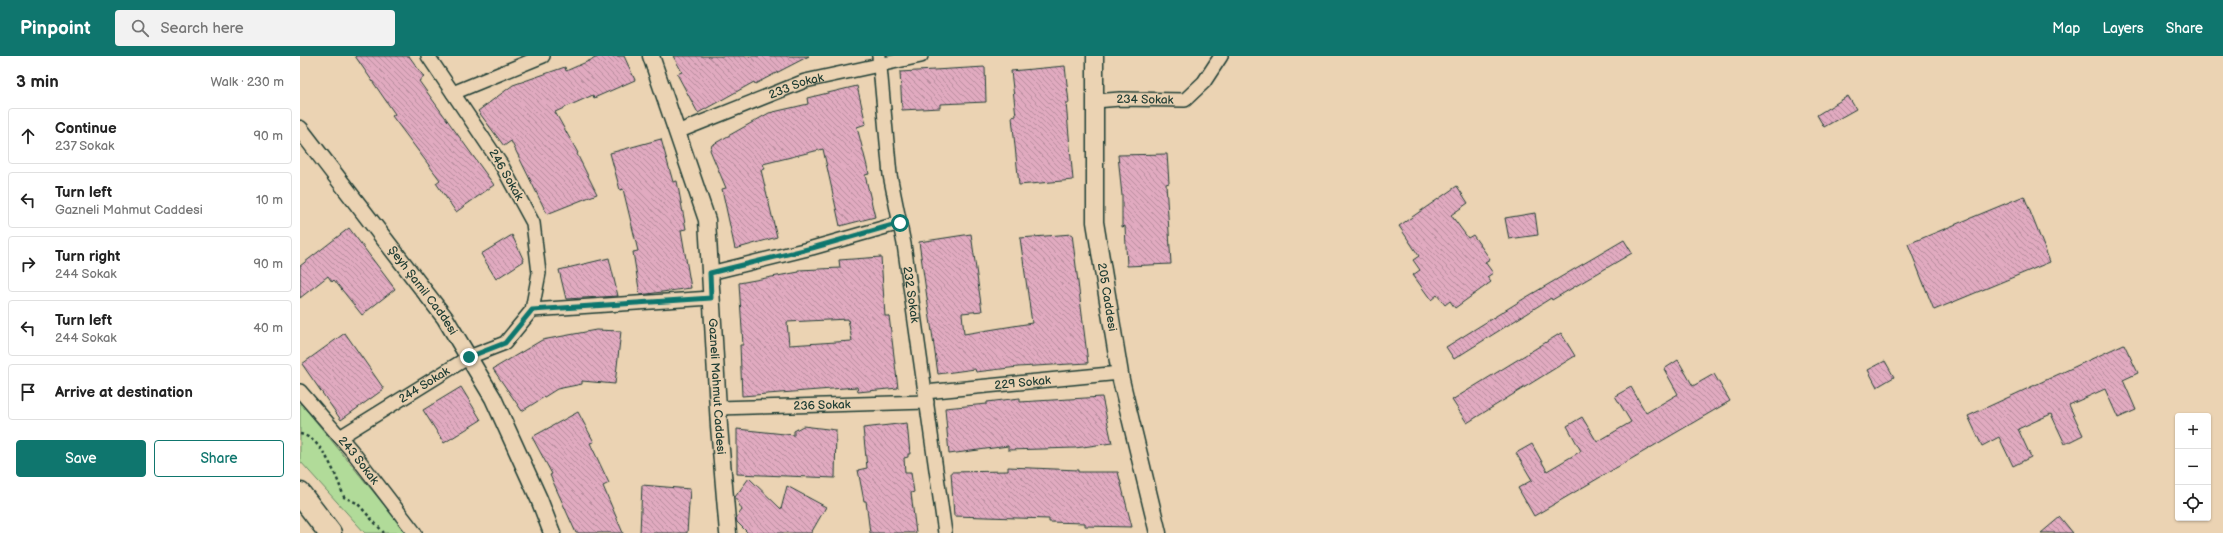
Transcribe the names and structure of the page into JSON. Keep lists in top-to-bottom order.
{
  "streets": {
    "street": [
      "233 Sokak",
      "234 Sokak",
      "246 Sokak",
      "Şeyh Şamil Caddesi",
      "232 Sokak",
      "205 Caddesi",
      "229 Sokak",
      "244 Sokak",
      "Gazneli Mahmut Caddesi",
      "236 Sokak",
      "243 Sokak"
    ]
  },
  "crossings": [
    ["233 Sokak", "232 Sokak"],
    ["233 Sokak", "Gazneli Mahmut Caddesi"],
    ["234 Sokak", "205 Caddesi"],
    ["246 Sokak", "244 Sokak"],
    ["Şeyh Şamil Caddesi", "244 Sokak"],
    ["232 Sokak", "229 Sokak"],
    ["232 Sokak", "236 Sokak"],
    ["205 Caddesi", "229 Sokak"],
    ["229 Sokak", "236 Sokak"],
    ["244 Sokak", "243 Sokak"],
    ["Gazneli Mahmut Caddesi", "236 Sokak"]
  ],
  "page": {
    "header": "Pinpoint",
    "search": "Search here",
    "nav": ["Map", "Layers", "Share"],
    "heading": ["3 min", "Walk · 230 m"],
    "list": [
      ["Continue", "237 Sokak", "90 m"],
      ["Turn left", "Gazneli Mahmut Caddesi", "10 m"],
      ["Turn right", "244 Sokak", "90 m"],
      ["Turn left", "244 Sokak", "40 m"],
      "Arrive at destination"
    ],
    "map_buttons": ["+", "−"],
    "buttons": ["Save", "Share"]
  }
}
